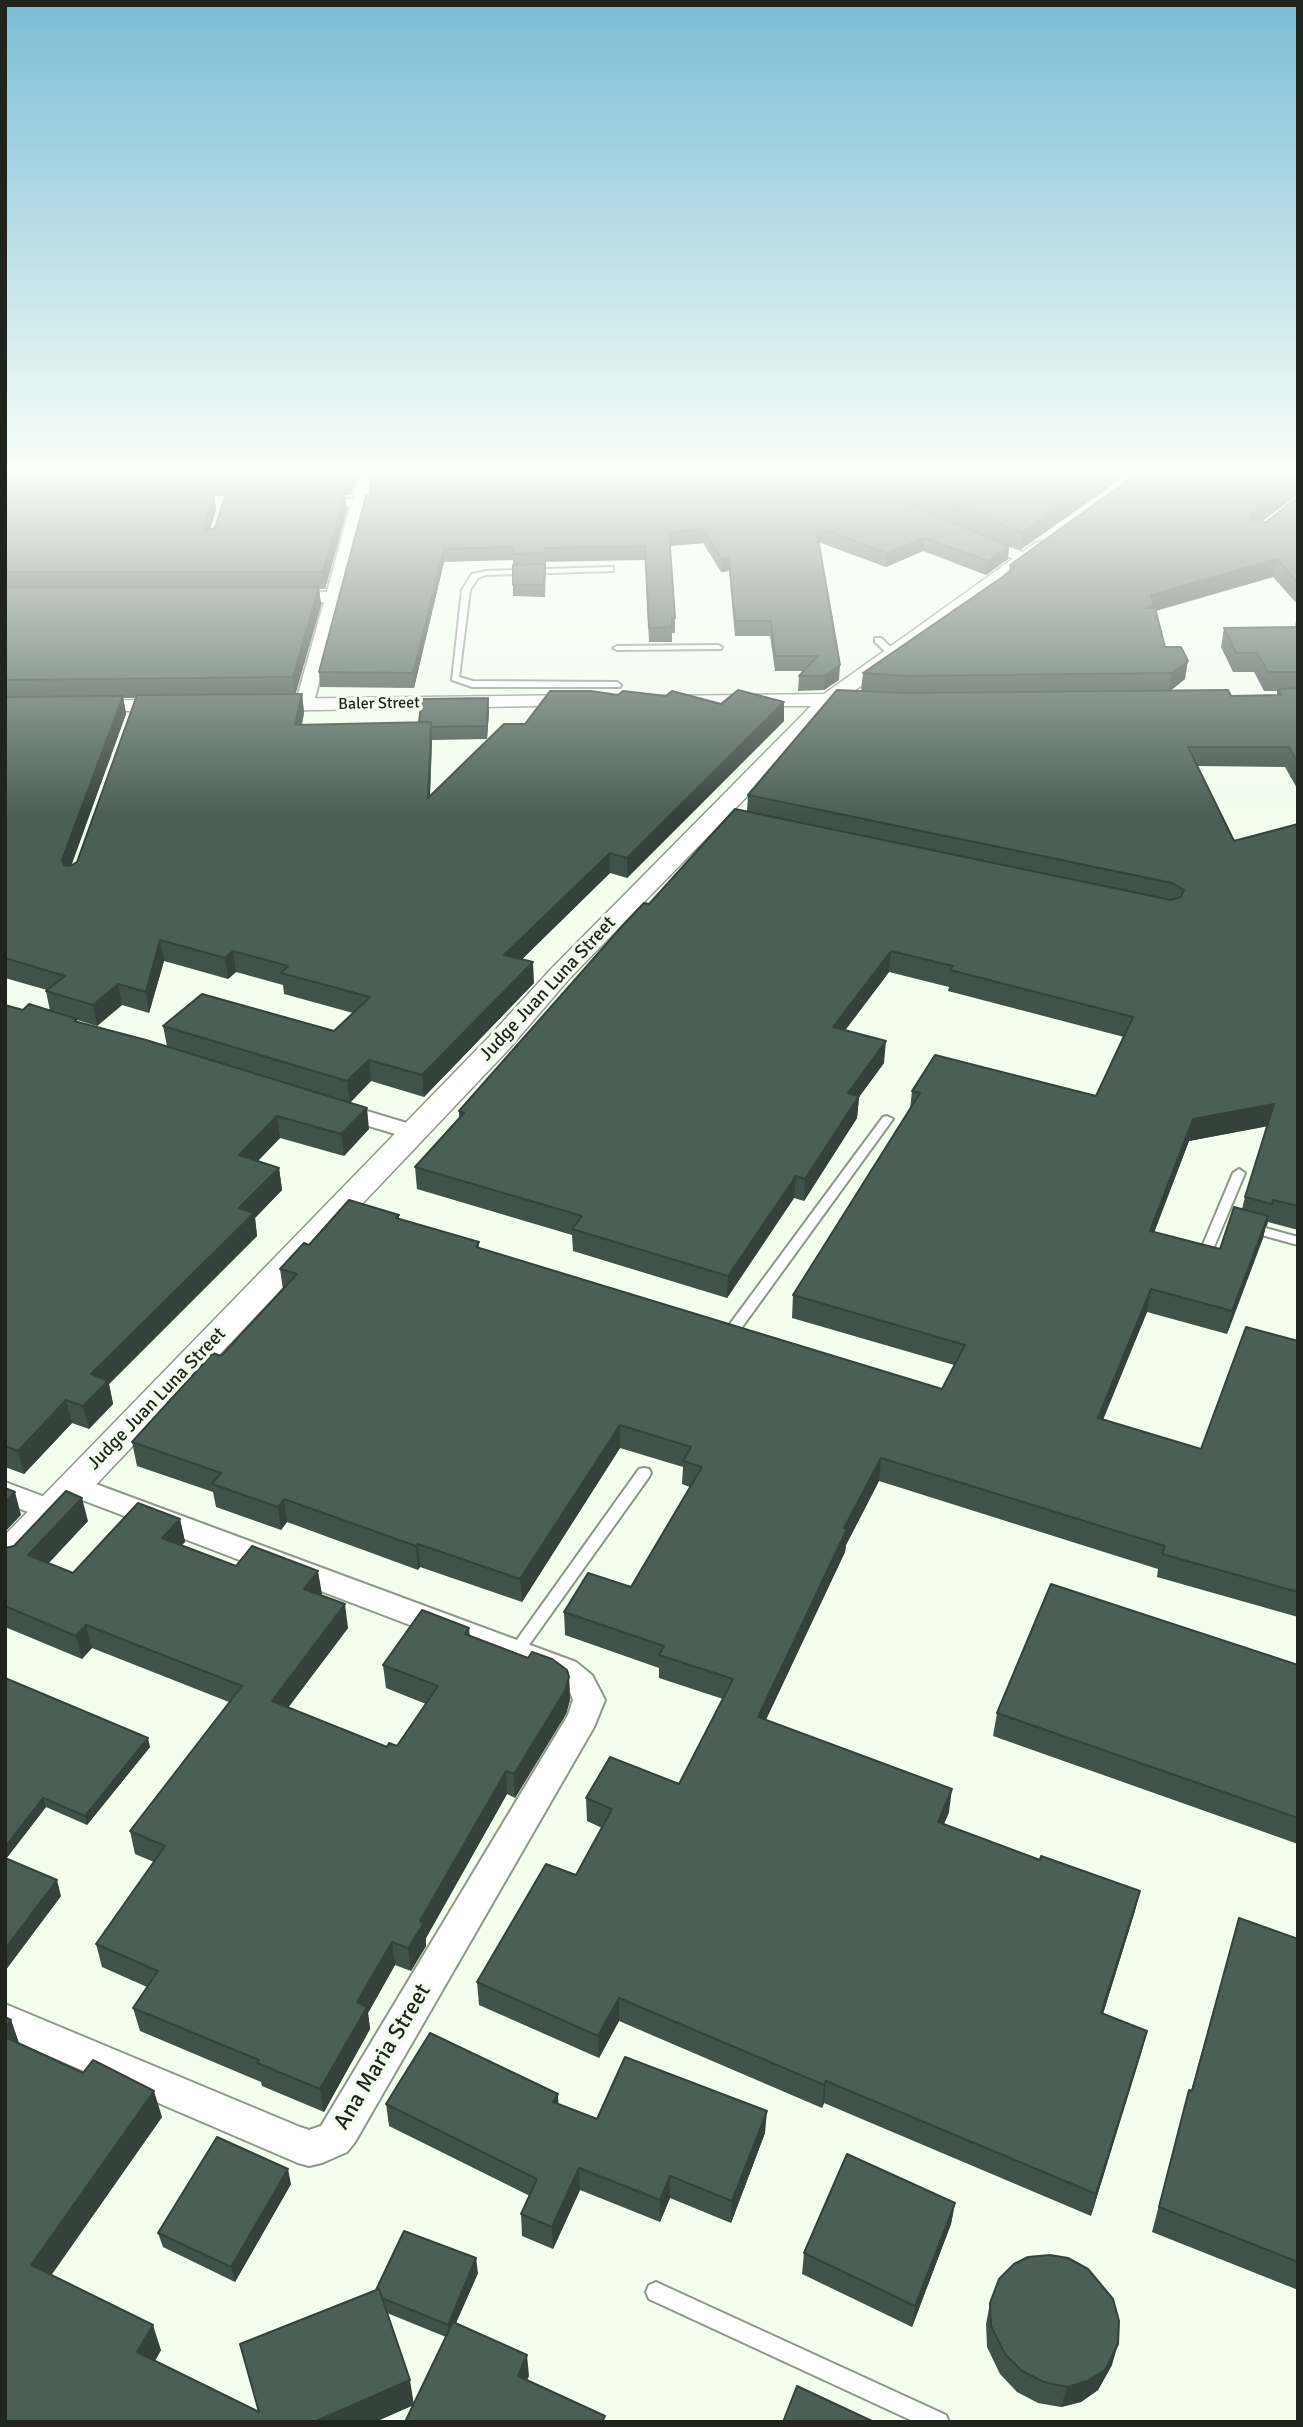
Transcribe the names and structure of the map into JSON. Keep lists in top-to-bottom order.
{
  "streets": {
    "street": ["Baler Street", "Judge Juan Luna Street", "Ana Maria Street"]
  },
  "crossings": [
    ["Baler Street", "Judge Juan Luna Street"]
  ]
}
